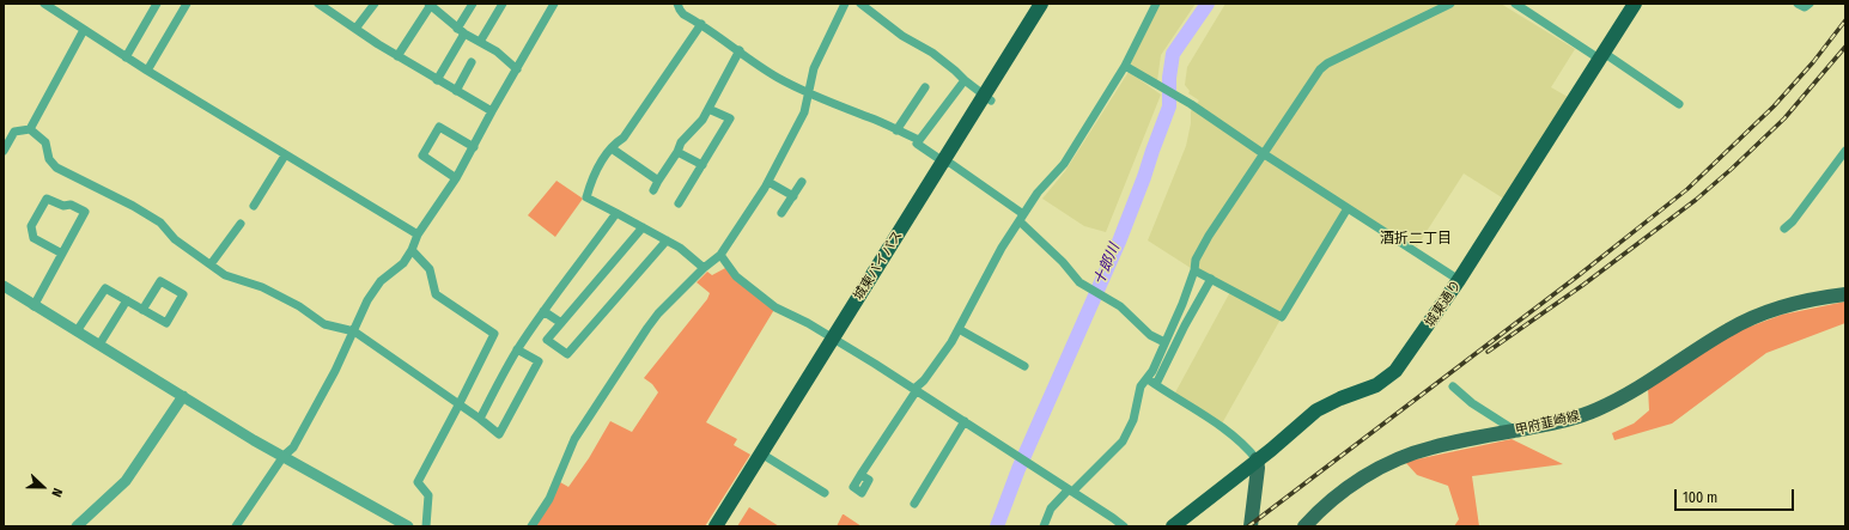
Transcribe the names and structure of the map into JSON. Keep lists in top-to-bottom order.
{
  "streets": {
    "highway": ["城東バイパス", "城東通り"],
    "main road": ["甲府韮崎線"]
  },
  "districts": ["酒折二丁目"],
  "water": ["十郎川"],
  "scale_bar": "100 m",
  "north": "right"
}
